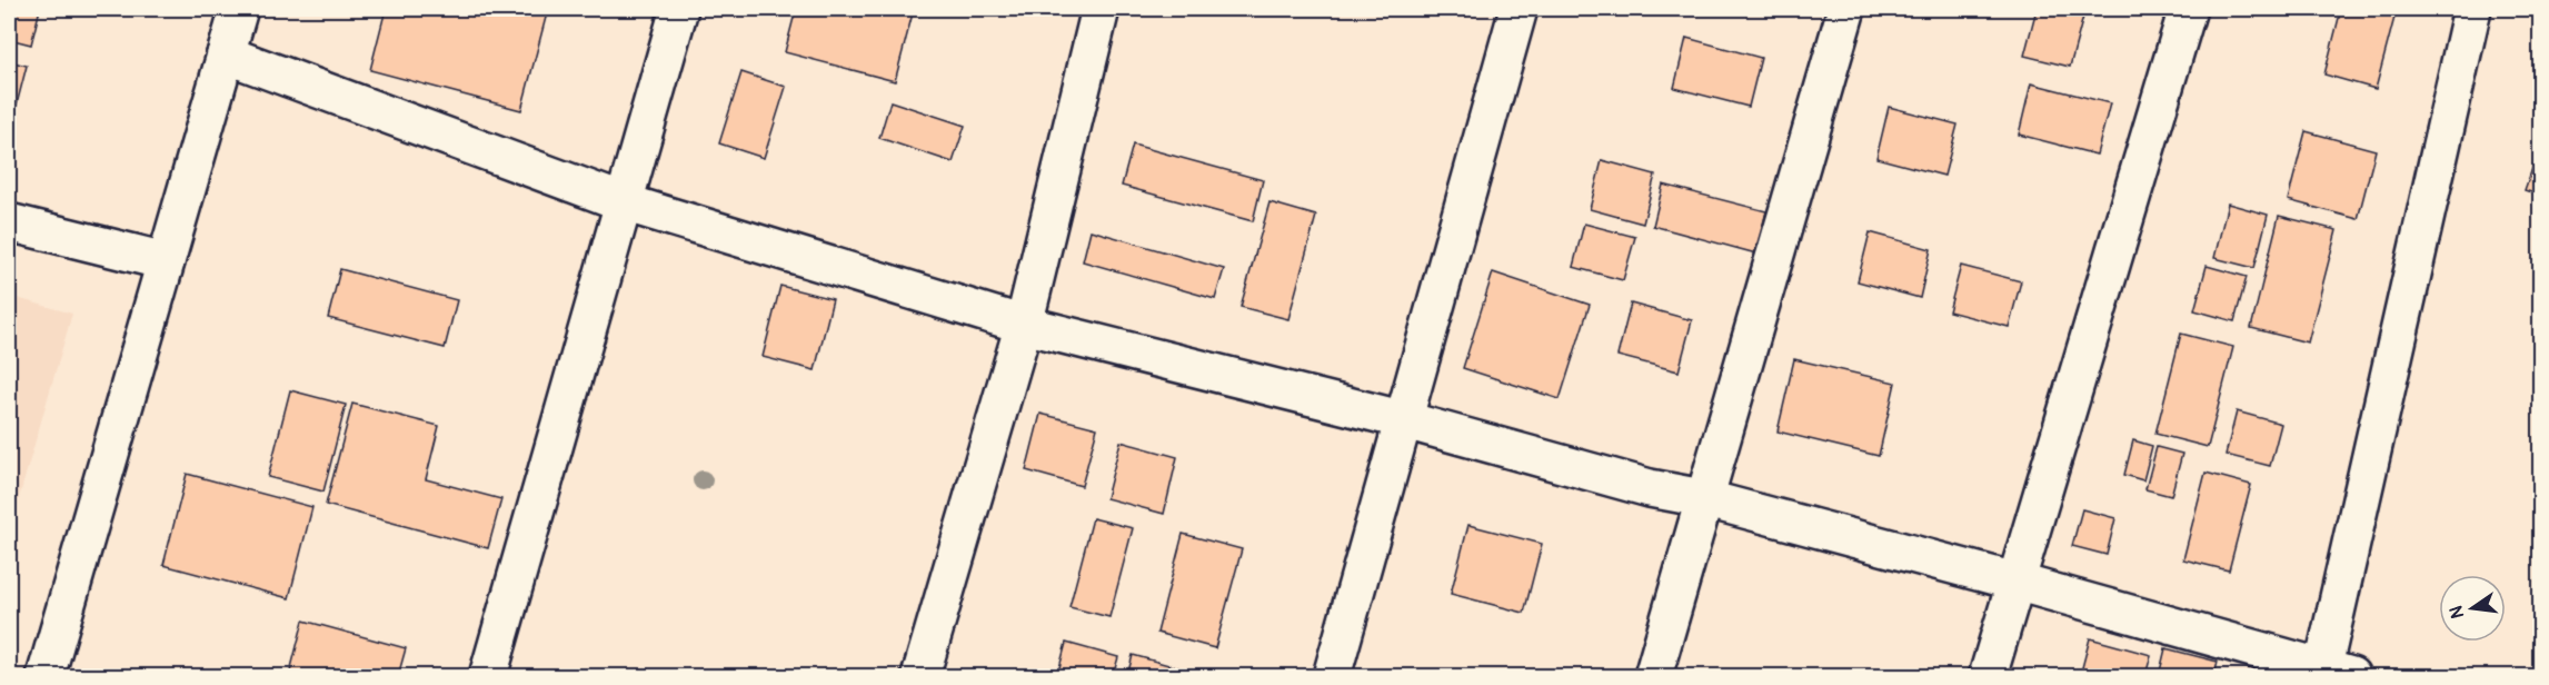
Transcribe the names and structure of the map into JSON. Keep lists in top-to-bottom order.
{
  "north": "left"
}
